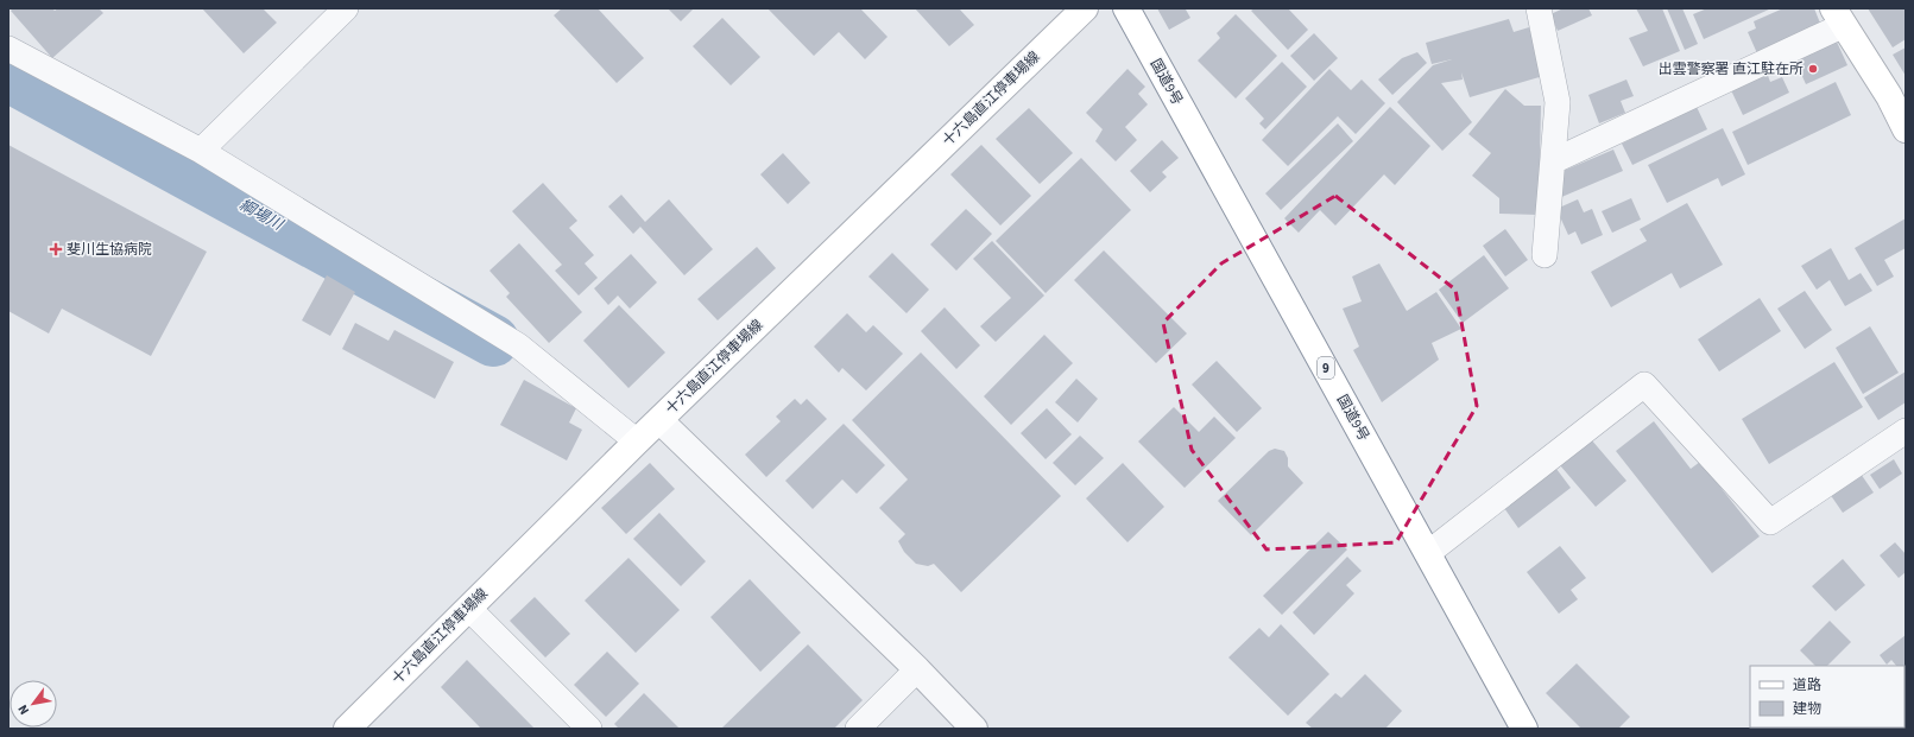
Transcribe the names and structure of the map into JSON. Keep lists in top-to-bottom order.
{
  "streets": {
    "main road": ["国道9号", "十六島直江停車場線", "9"]
  },
  "water": ["綱場川"],
  "places": {
    "other": ["出雲警察署 直江駐在所"],
    "health": ["斐川生協病院"]
  },
  "legend": ["道路", "建物"],
  "north": "bottom left"
}
